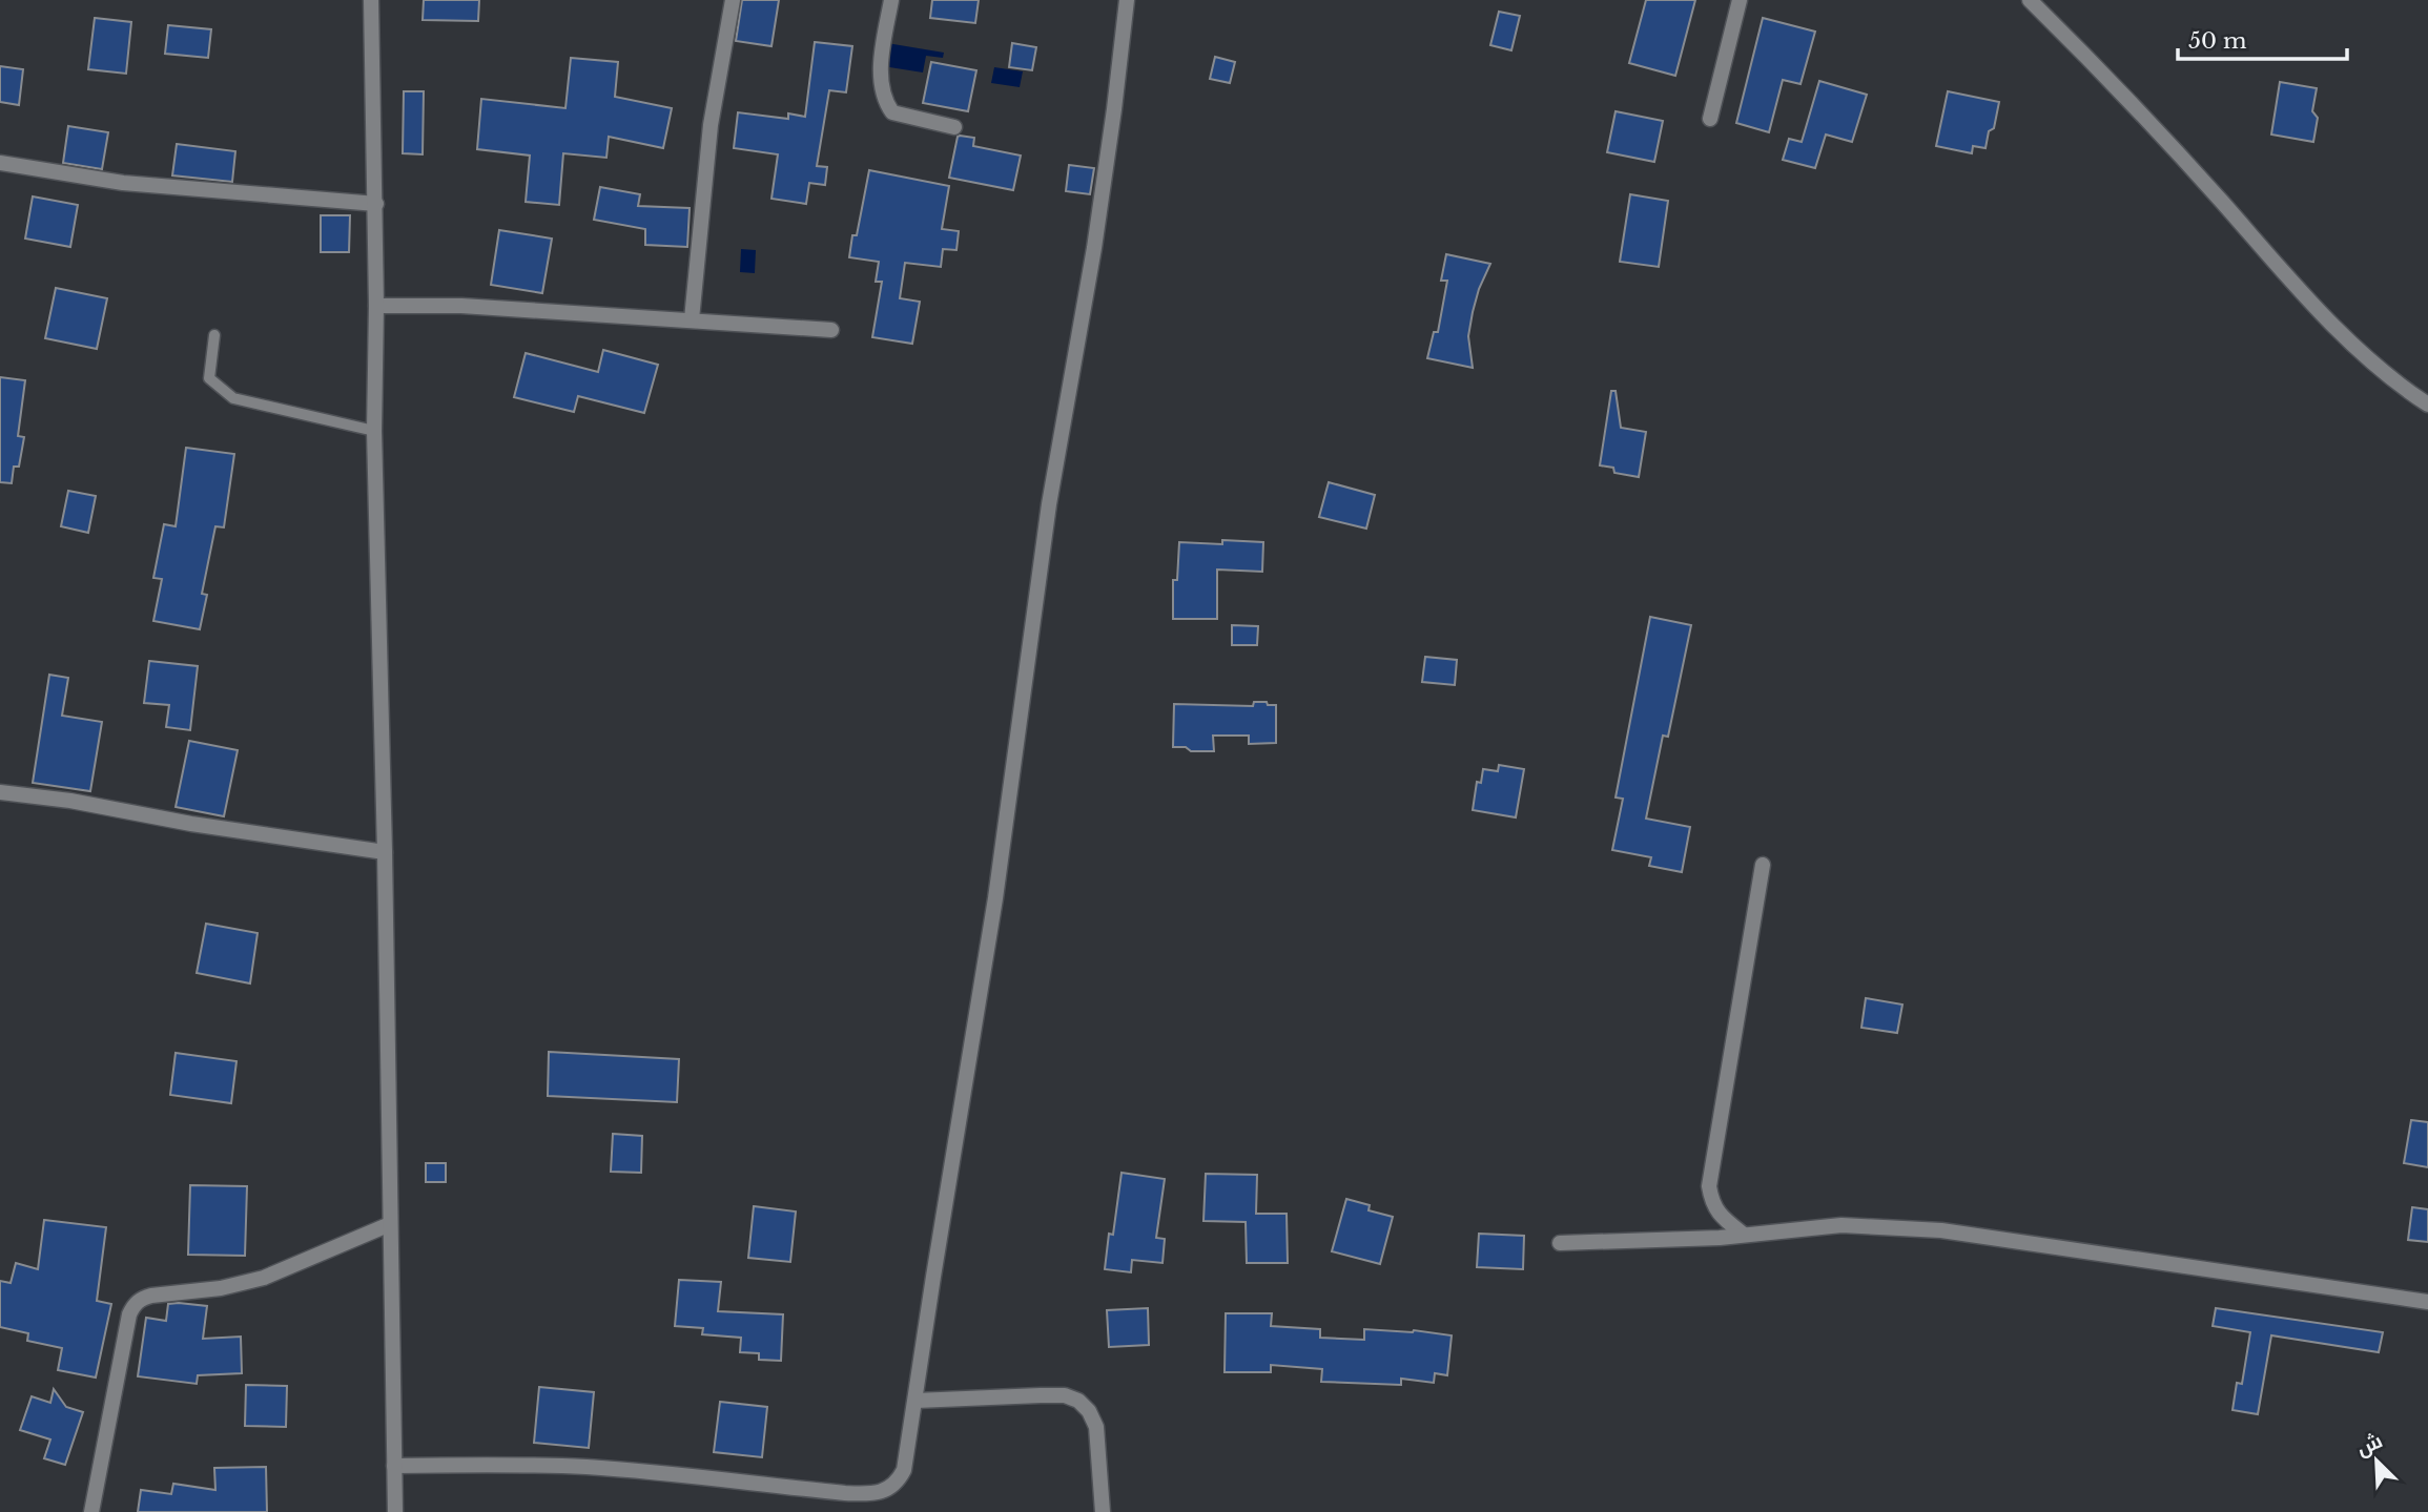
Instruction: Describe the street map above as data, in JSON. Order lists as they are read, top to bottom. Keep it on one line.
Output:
{"scale_bar":"50 m","north":"top left"}
